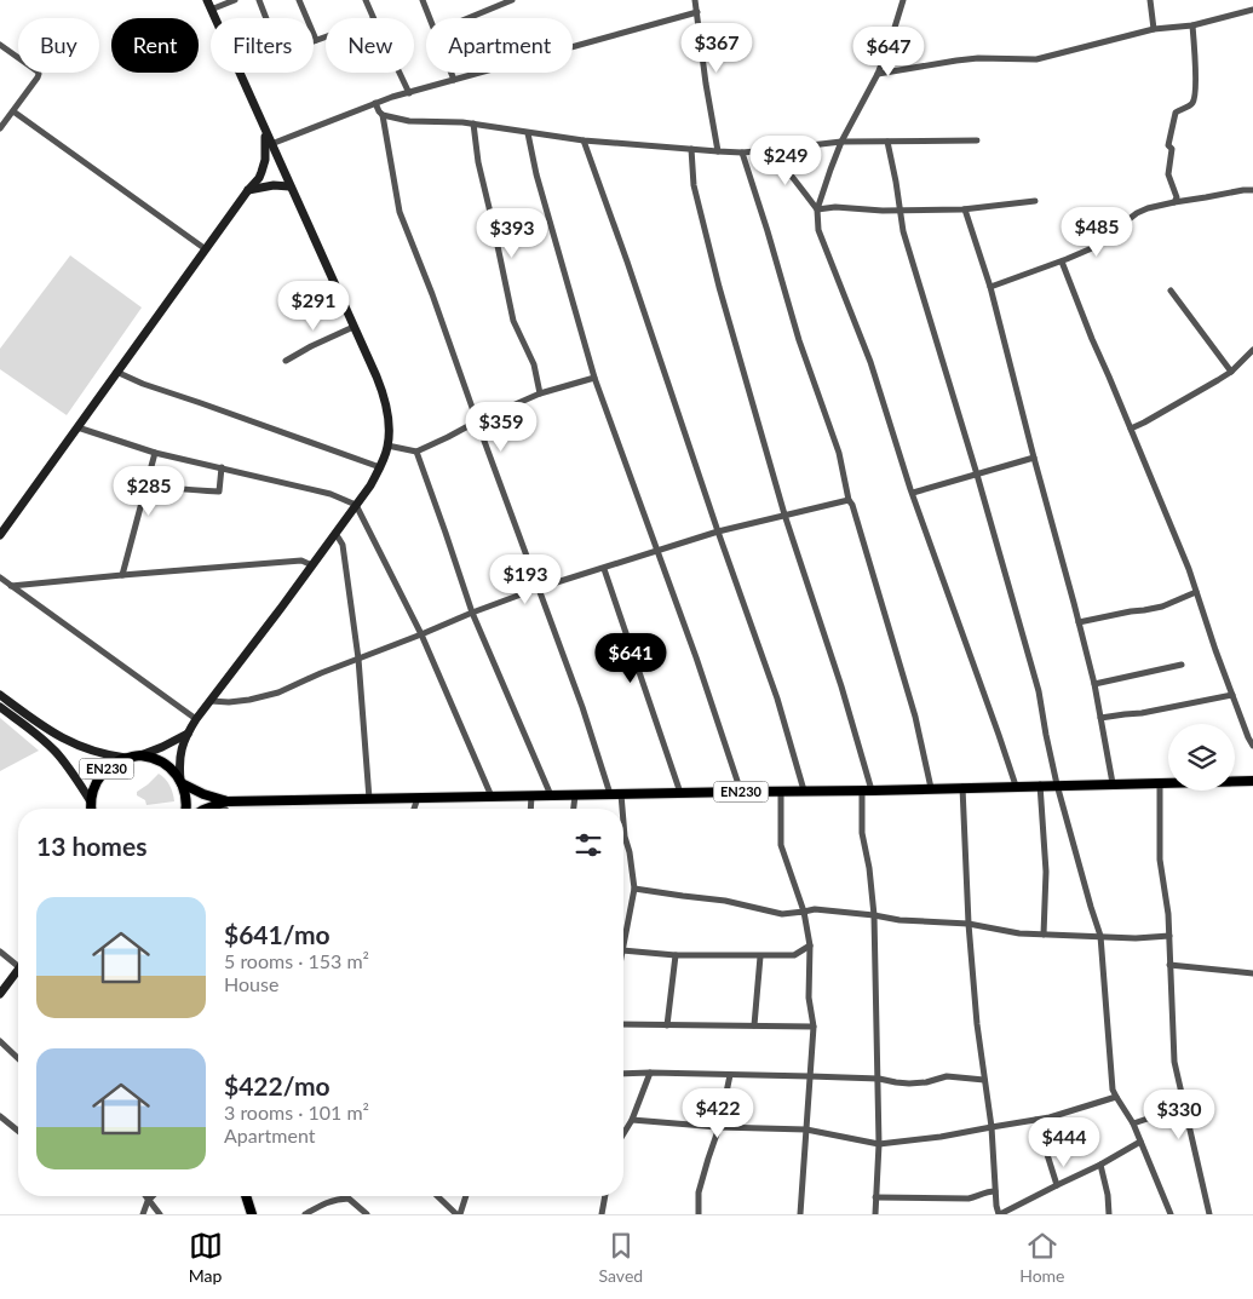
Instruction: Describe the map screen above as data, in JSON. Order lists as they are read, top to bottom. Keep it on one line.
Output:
{"streets":{"main road":["EN230"]},"page":{"chip":["Buy","Rent","Filters","New","Apartment"],"price":["$367","$647","$249","$485","$393","$291","$359","$285","$193","$641","$422","$330","$444"],"heading":"13 homes","list":[{"name":"$641/mo","note":"5 rooms · 153 m² · House"},{"name":"$422/mo","note":"3 rooms · 101 m² · Apartment"}],"tabs":["Map","Saved","Home"]}}
